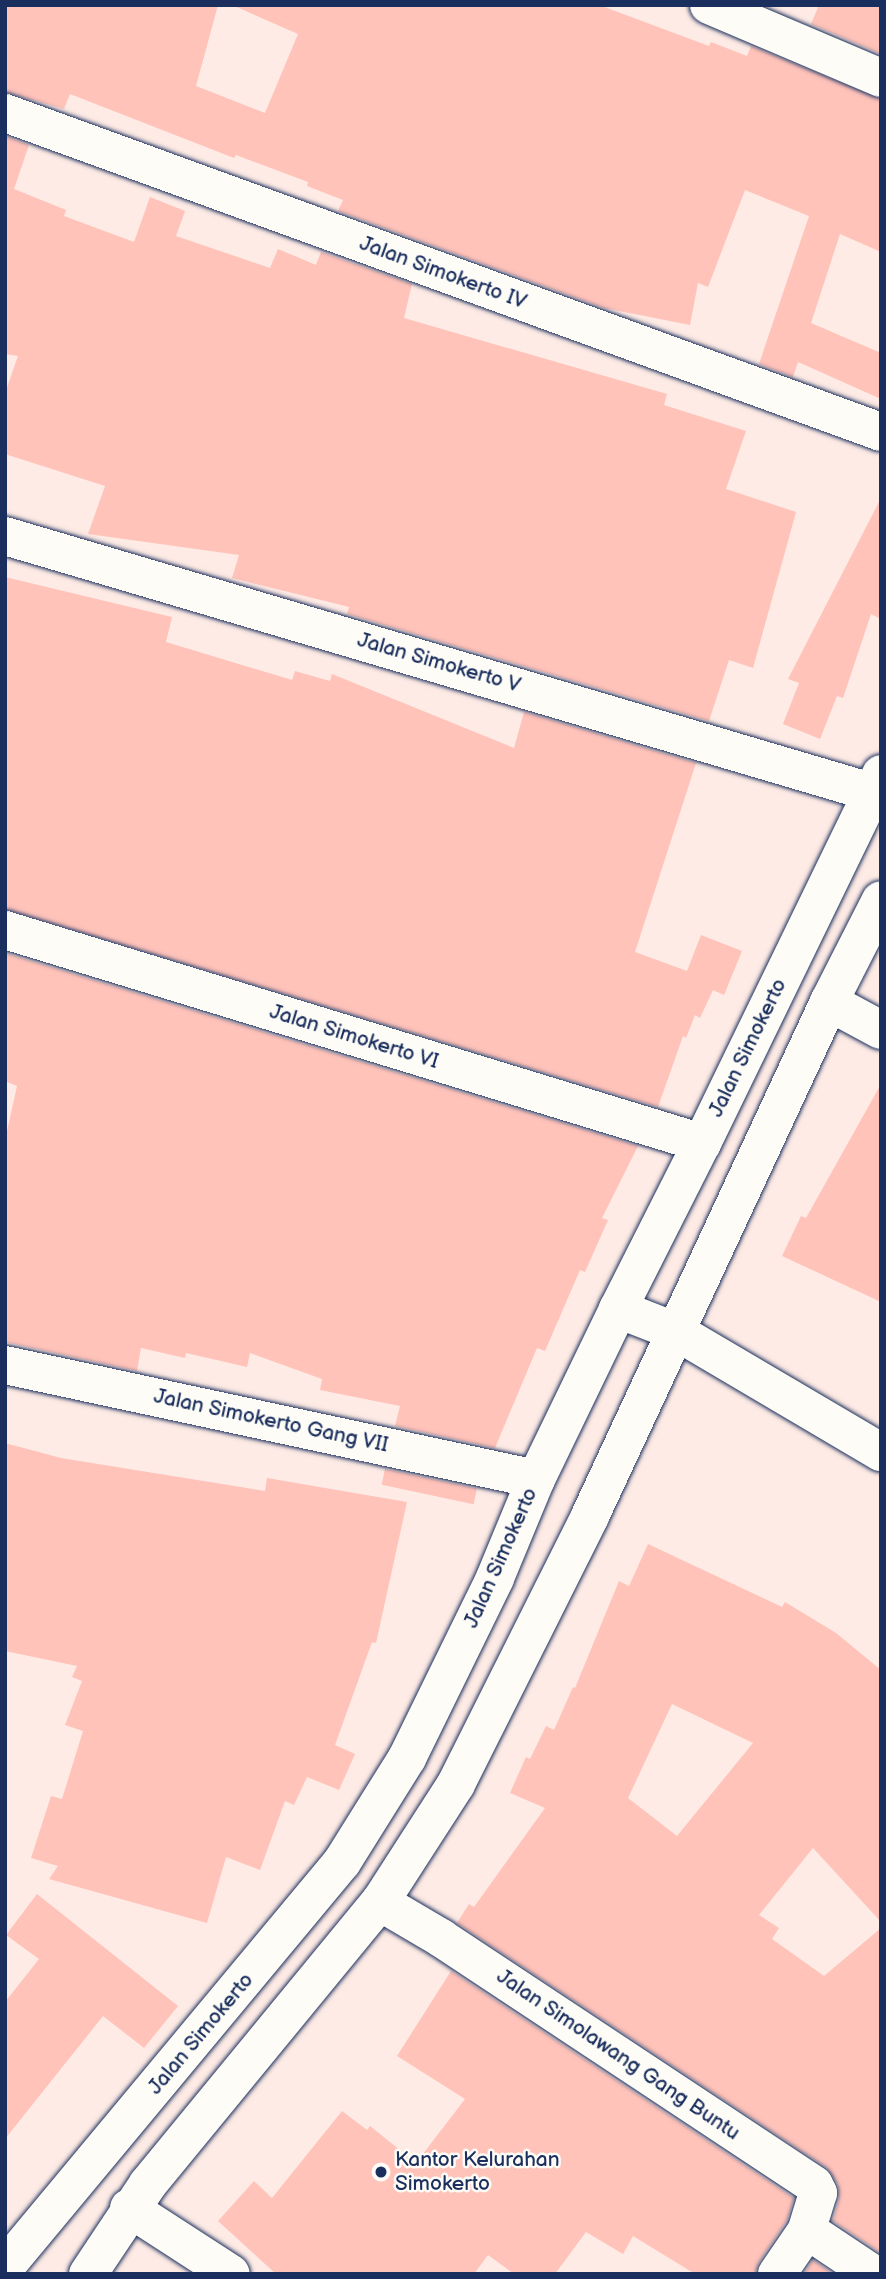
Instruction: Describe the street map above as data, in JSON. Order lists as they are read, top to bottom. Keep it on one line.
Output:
{"streets":{"main road":["Jalan Simokerto IV","Jalan Simokerto V","Jalan Simokerto VI","Jalan Simokerto","Jalan Simokerto Gang VII","Jalan Simolawang Gang Buntu"]},"crossings":[["Jalan Simokerto V","Jalan Simokerto"],["Jalan Simokerto VI","Jalan Simokerto"],["Jalan Simokerto","Jalan Simokerto Gang VII"]],"places":["Kantor Kelurahan Simokerto"]}
